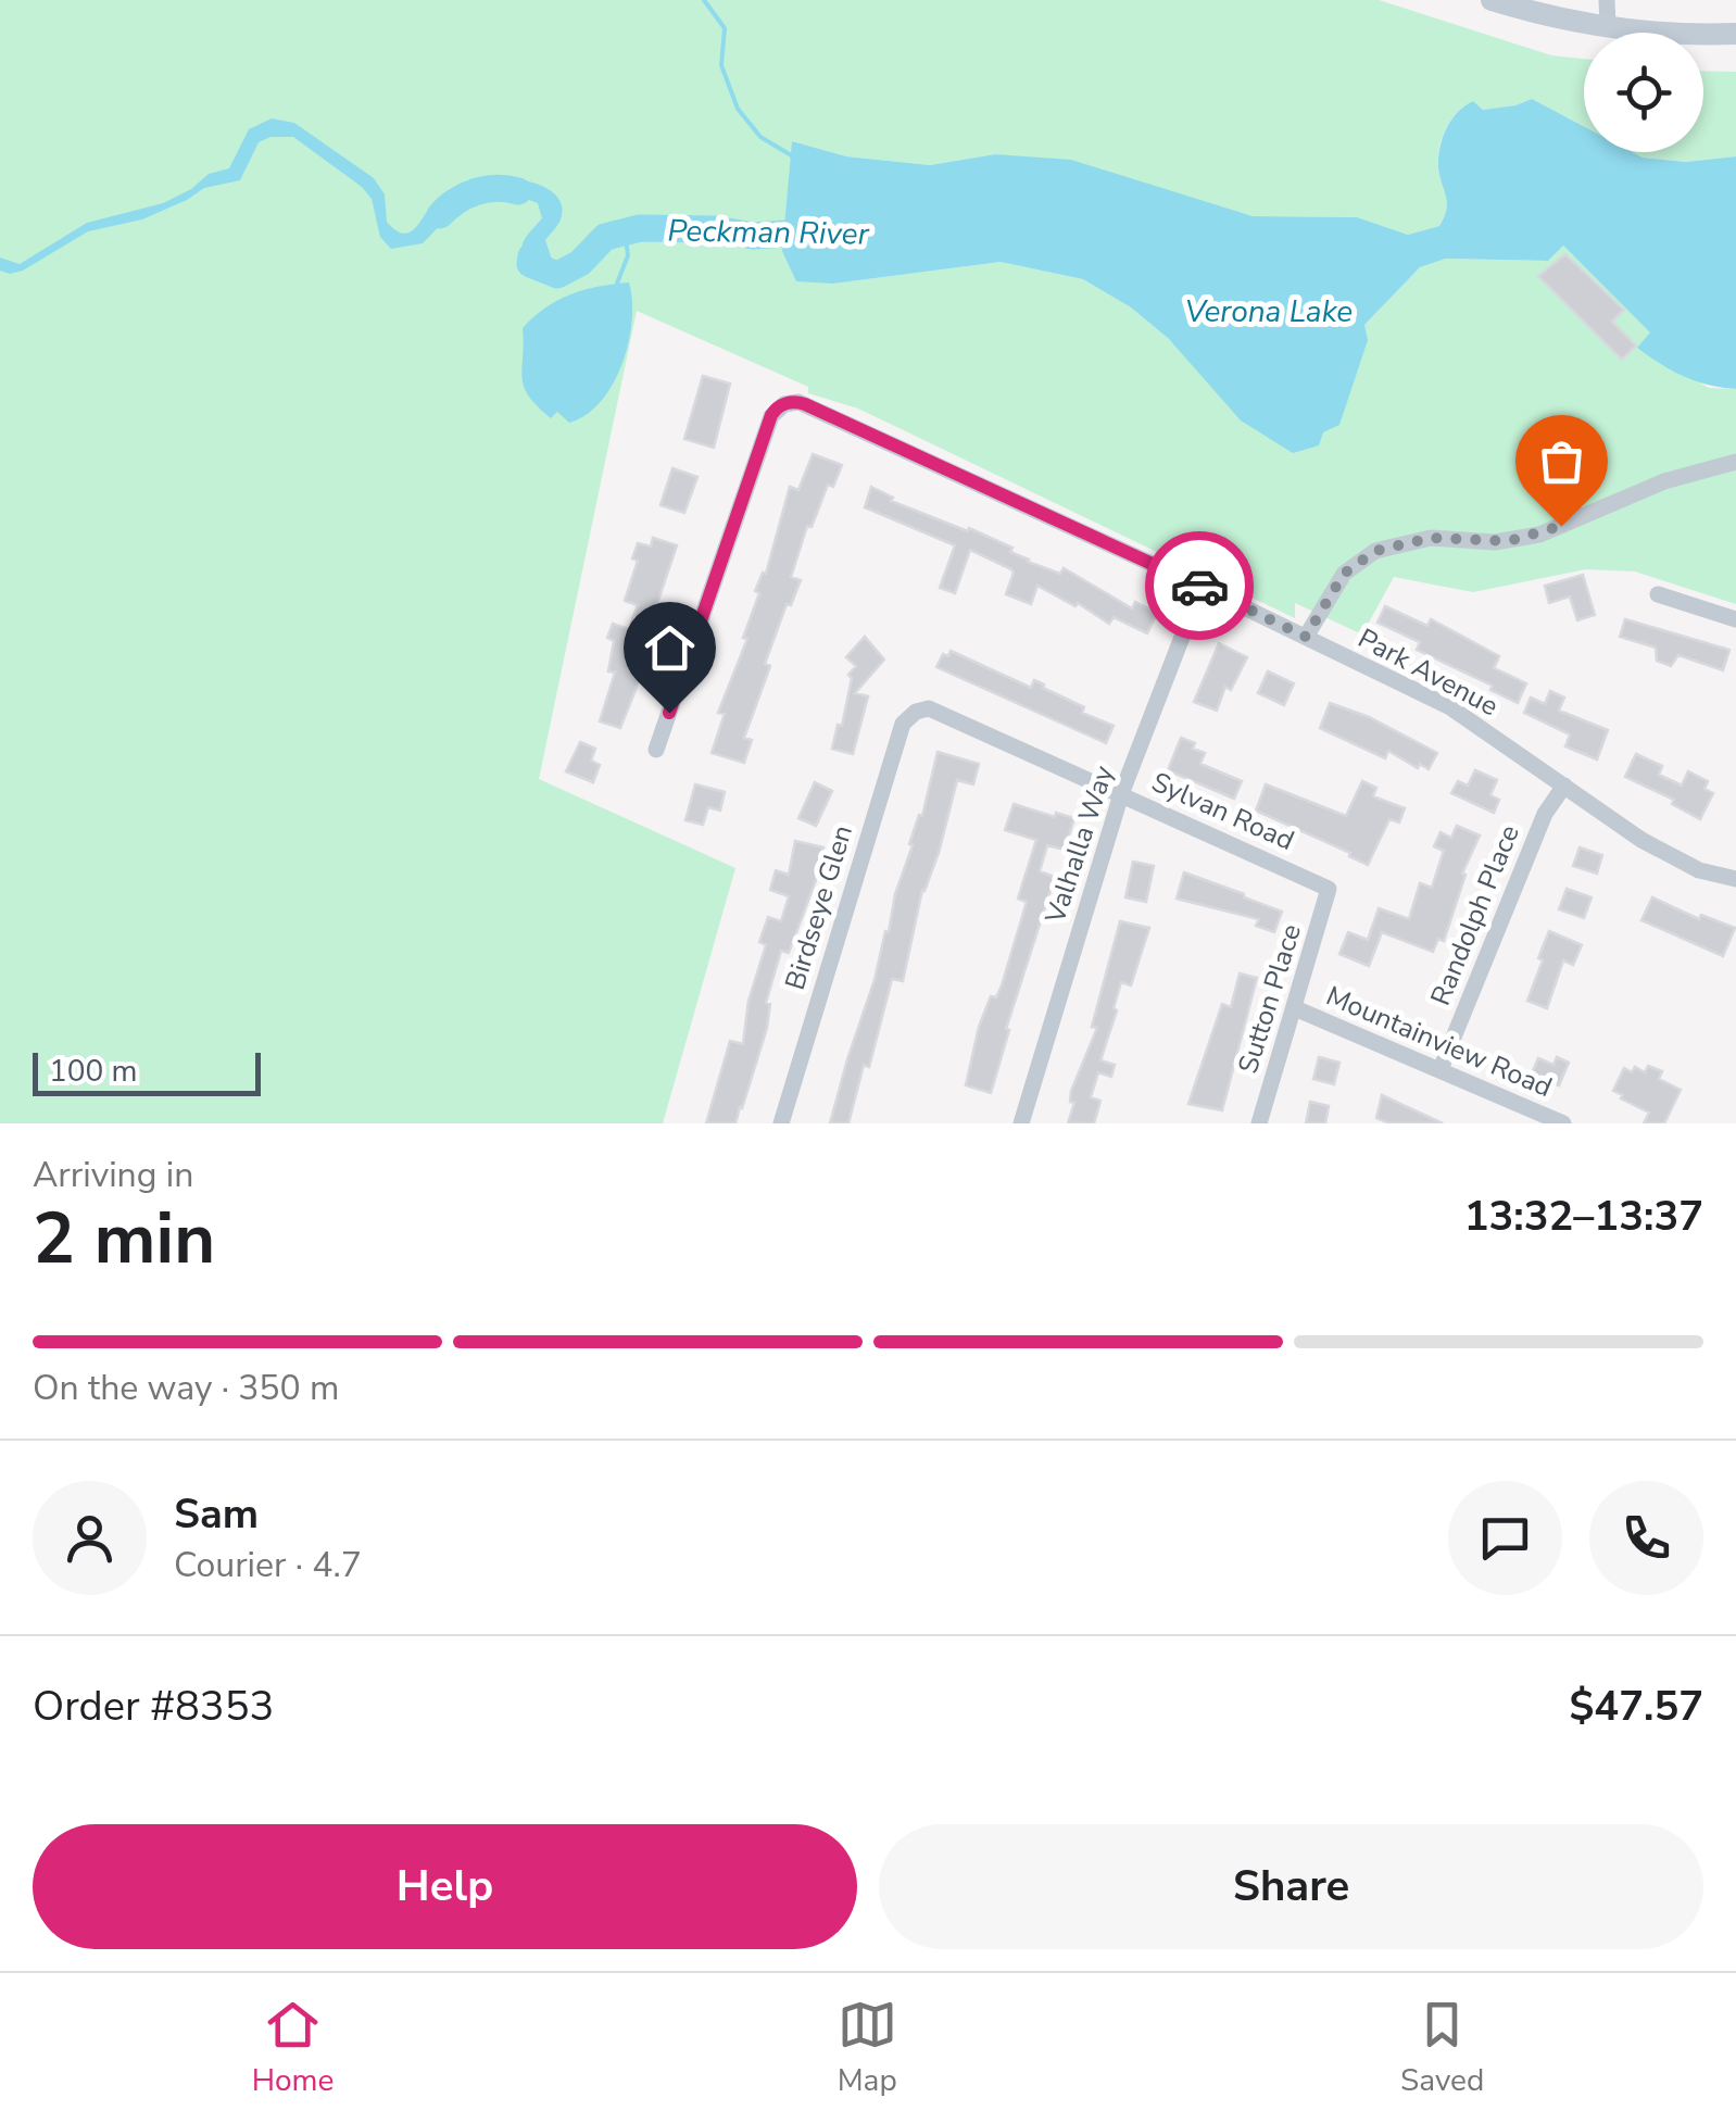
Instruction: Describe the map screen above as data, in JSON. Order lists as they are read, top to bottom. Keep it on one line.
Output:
{"streets":{"street":["Park Avenue","Sylvan Road","Valhalla Way","Birdseye Glen","Randolph Place","Sutton Place","Mountainview Road"]},"crossings":[["Park Avenue","Valhalla Way"],["Park Avenue","Randolph Place"],["Sylvan Road","Valhalla Way"],["Sylvan Road","Birdseye Glen"],["Sylvan Road","Sutton Place"],["Randolph Place","Mountainview Road"],["Sutton Place","Mountainview Road"]],"water":["Peckman River","Verona Lake"],"scale_bar":"100 m","page":{"scale":"100 m","heading":["2 min","Arriving in","13:32–13:37"],"panel":["Sam","Courier · 4.7","Order #8353","$47.57"],"bar":"On the way · 350 m","buttons":["Help","Share"],"tabs":["Home","Map","Saved"]}}
